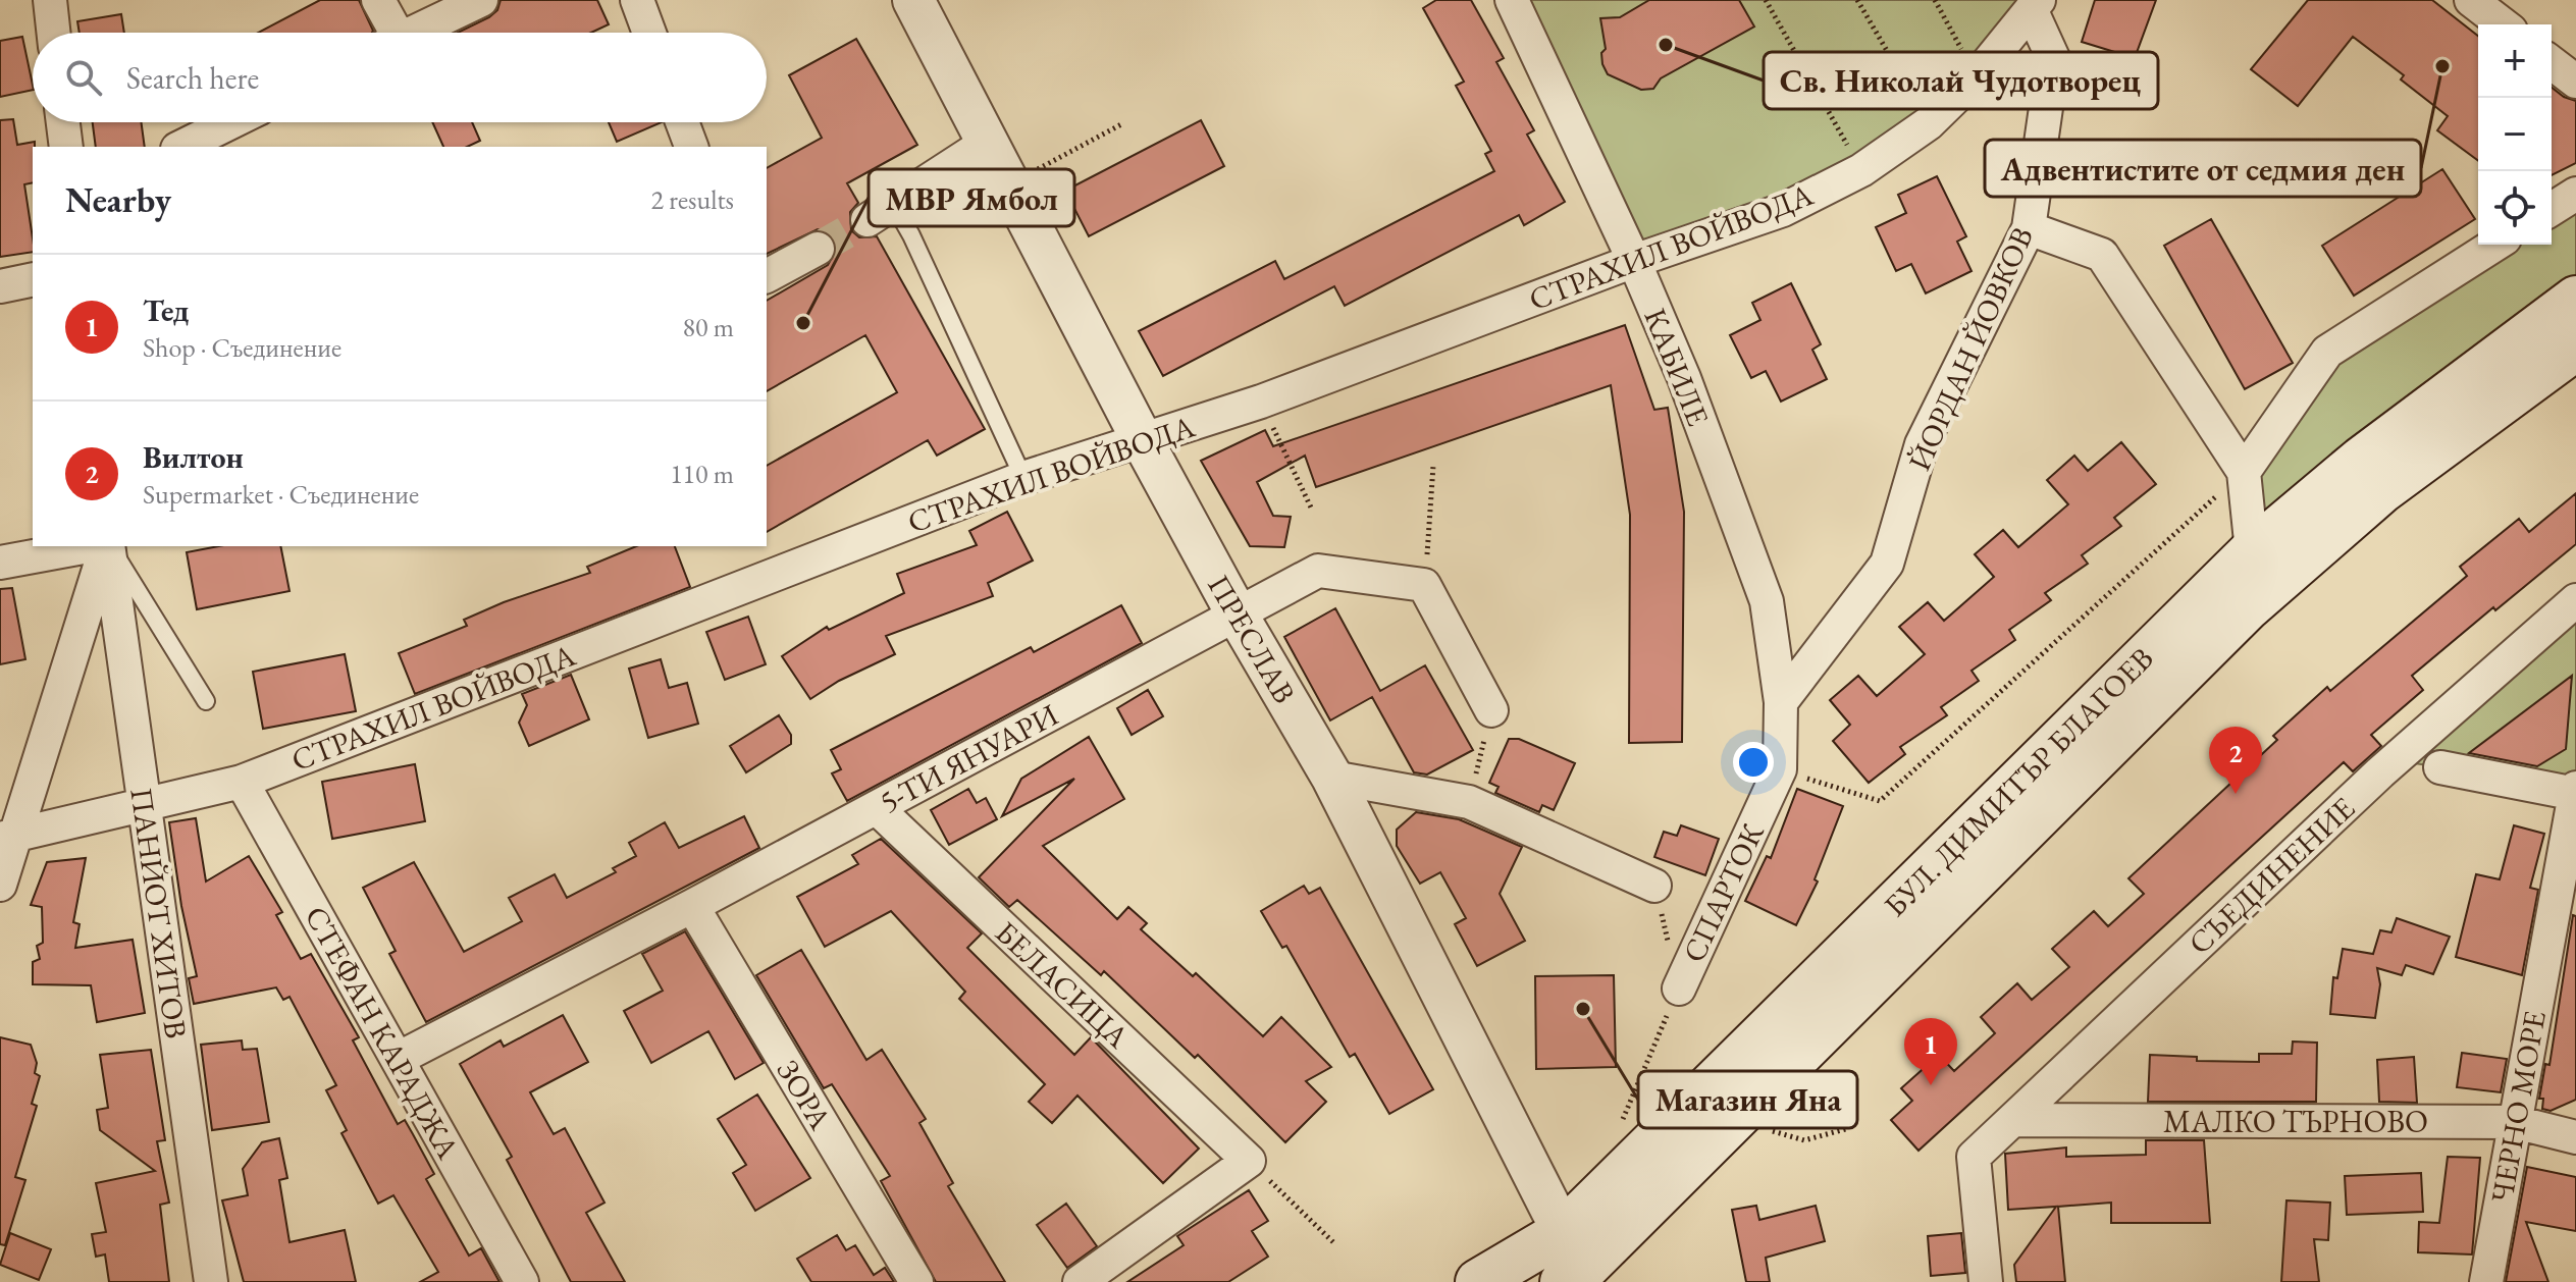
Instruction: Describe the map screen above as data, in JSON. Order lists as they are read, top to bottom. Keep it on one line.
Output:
{"streets":{"main road":["ПРЕСЛАВ","БУЛ. ДИМИТЪР БЛАГОЕВ"],"street":["СТРАХИЛ ВОЙВОДА","ЙОРДАН ЙОВКОВ","КАБИЛЕ","5-ТИ ЯНУАРИ","СЪЕДИНЕНИЕ","СПАРТОК","ПАНЙОТ ХИТОВ","БЕЛАСИЦА","СТЕФАН КАРАДЖА","ЗОРА","ЧЕРНО МОРЕ","МАЛКО ТЪРНОВО"]},"crossings":[["СТРАХИЛ ВОЙВОДА","ЙОРДАН ЙОВКОВ"],["СТРАХИЛ ВОЙВОДА","КАБИЛЕ"],["СТРАХИЛ ВОЙВОДА","ПРЕСЛАВ"],["СТРАХИЛ ВОЙВОДА","ПАНЙОТ ХИТОВ"],["СТРАХИЛ ВОЙВОДА","СТЕФАН КАРАДЖА"],["ЙОРДАН ЙОВКОВ","КАБИЛЕ"],["ЙОРДАН ЙОВКОВ","СПАРТОК"],["КАБИЛЕ","СПАРТОК"],["ПРЕСЛАВ","5-ТИ ЯНУАРИ"],["ПРЕСЛАВ","БУЛ. ДИМИТЪР БЛАГОЕВ"],["5-ТИ ЯНУАРИ","БЕЛАСИЦА"],["5-ТИ ЯНУАРИ","СТЕФАН КАРАДЖА"],["5-ТИ ЯНУАРИ","ЗОРА"],["СЪЕДИНЕНИЕ","МАЛКО ТЪРНОВО"],["ЧЕРНО МОРЕ","МАЛКО ТЪРНОВО"]],"places":["Св. Николай Чудотворец","Адвентистите от седмия ден","МВР Ямбол","Магазин Яна"],"page":{"map_buttons":["+","−"],"search":"Search here","heading":["Nearby","2 results"],"list":[{"mark":"1","name":"Тед","note":"Shop · Съединение","value":"80 m"},{"mark":"2","name":"Вилтон","note":"Supermarket · Съединение","value":"110 m"}],"pins":["2","1"]}}
